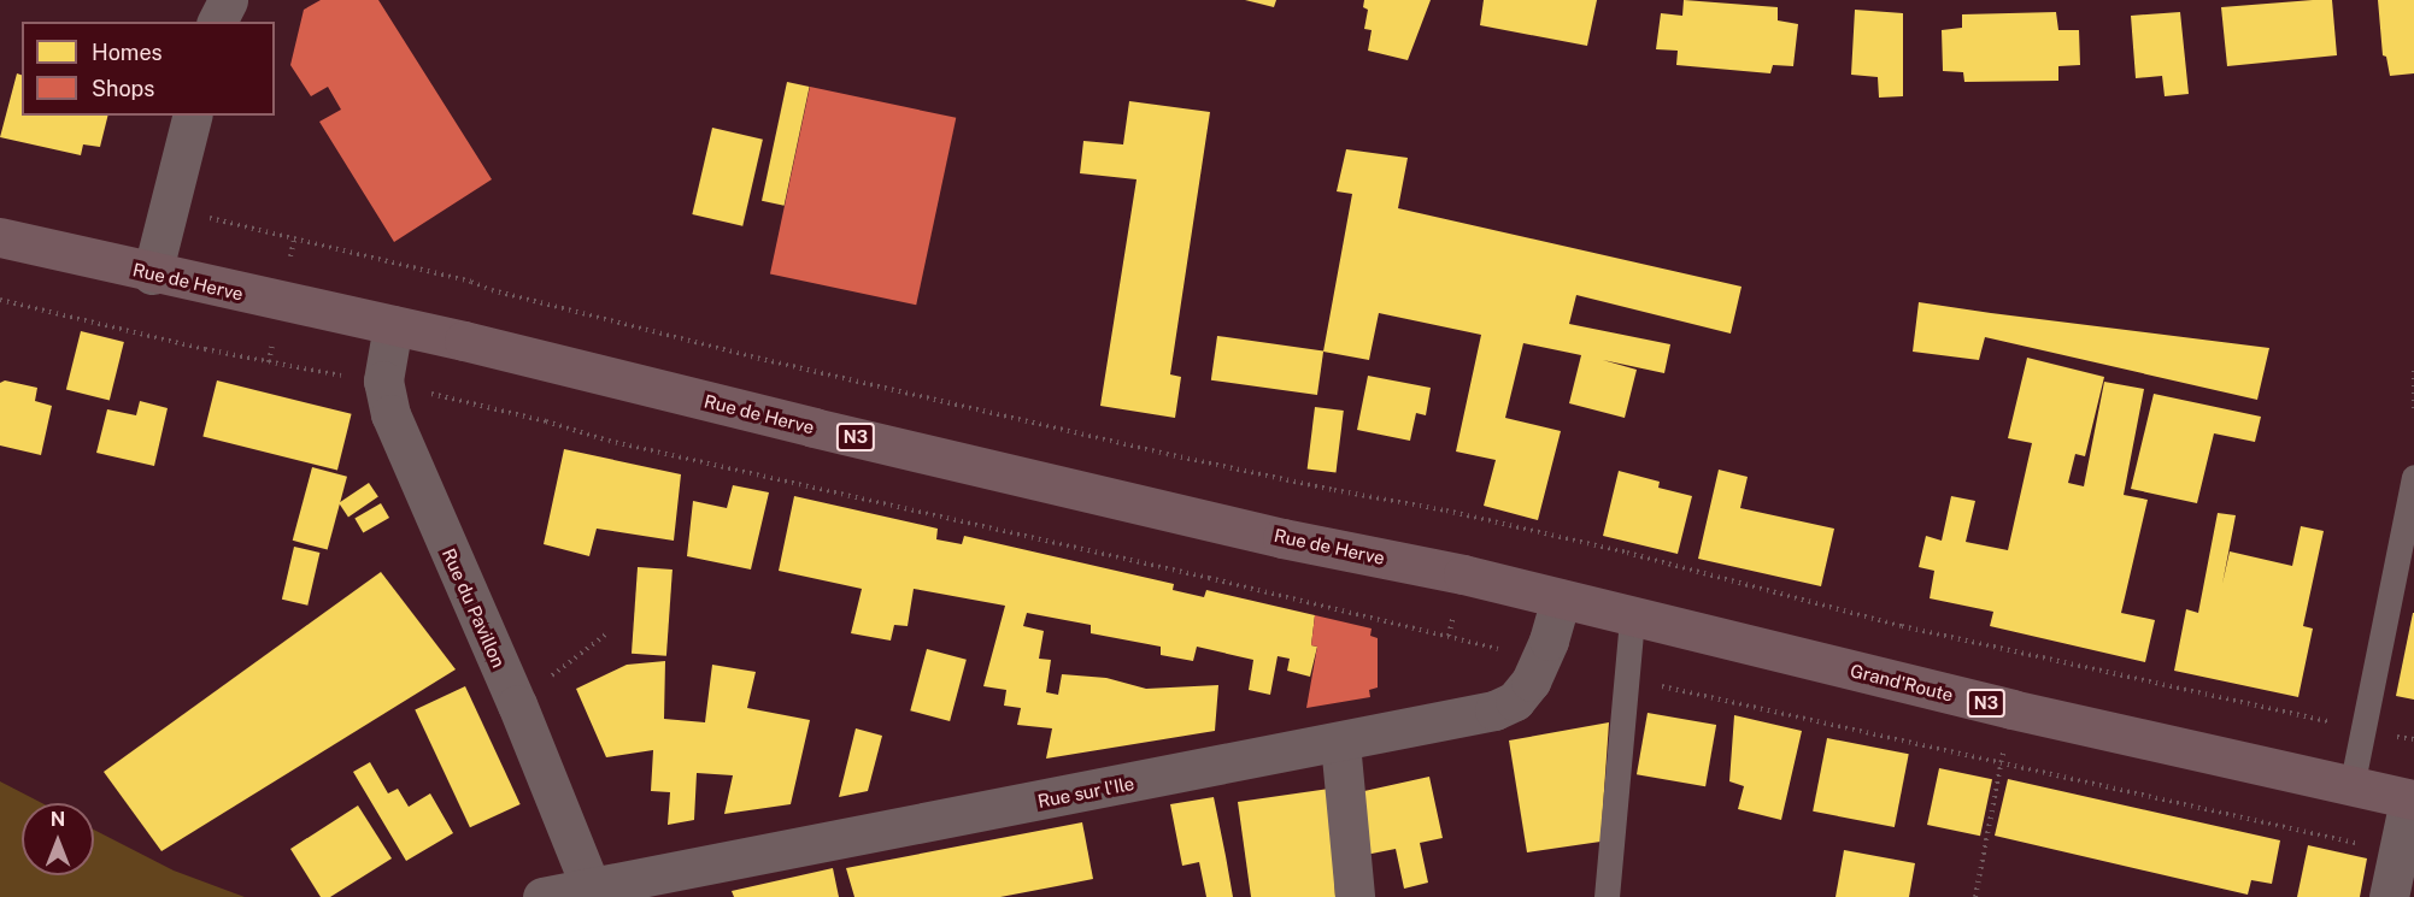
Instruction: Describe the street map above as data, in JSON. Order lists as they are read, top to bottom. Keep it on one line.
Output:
{"streets":{"main road":["Rue de Herve","N3","Grand'Route"],"street":["Rue du Pavillon","Rue sur l'Ile"]},"crossings":[["Rue de Herve","Rue du Pavillon"],["Rue de Herve","Grand'Route"],["Rue de Herve","Rue sur l'Ile"],["Rue du Pavillon","Rue sur l'Ile"],["Grand'Route","Rue sur l'Ile"]],"legend":["Homes","Shops"],"north":"top"}
